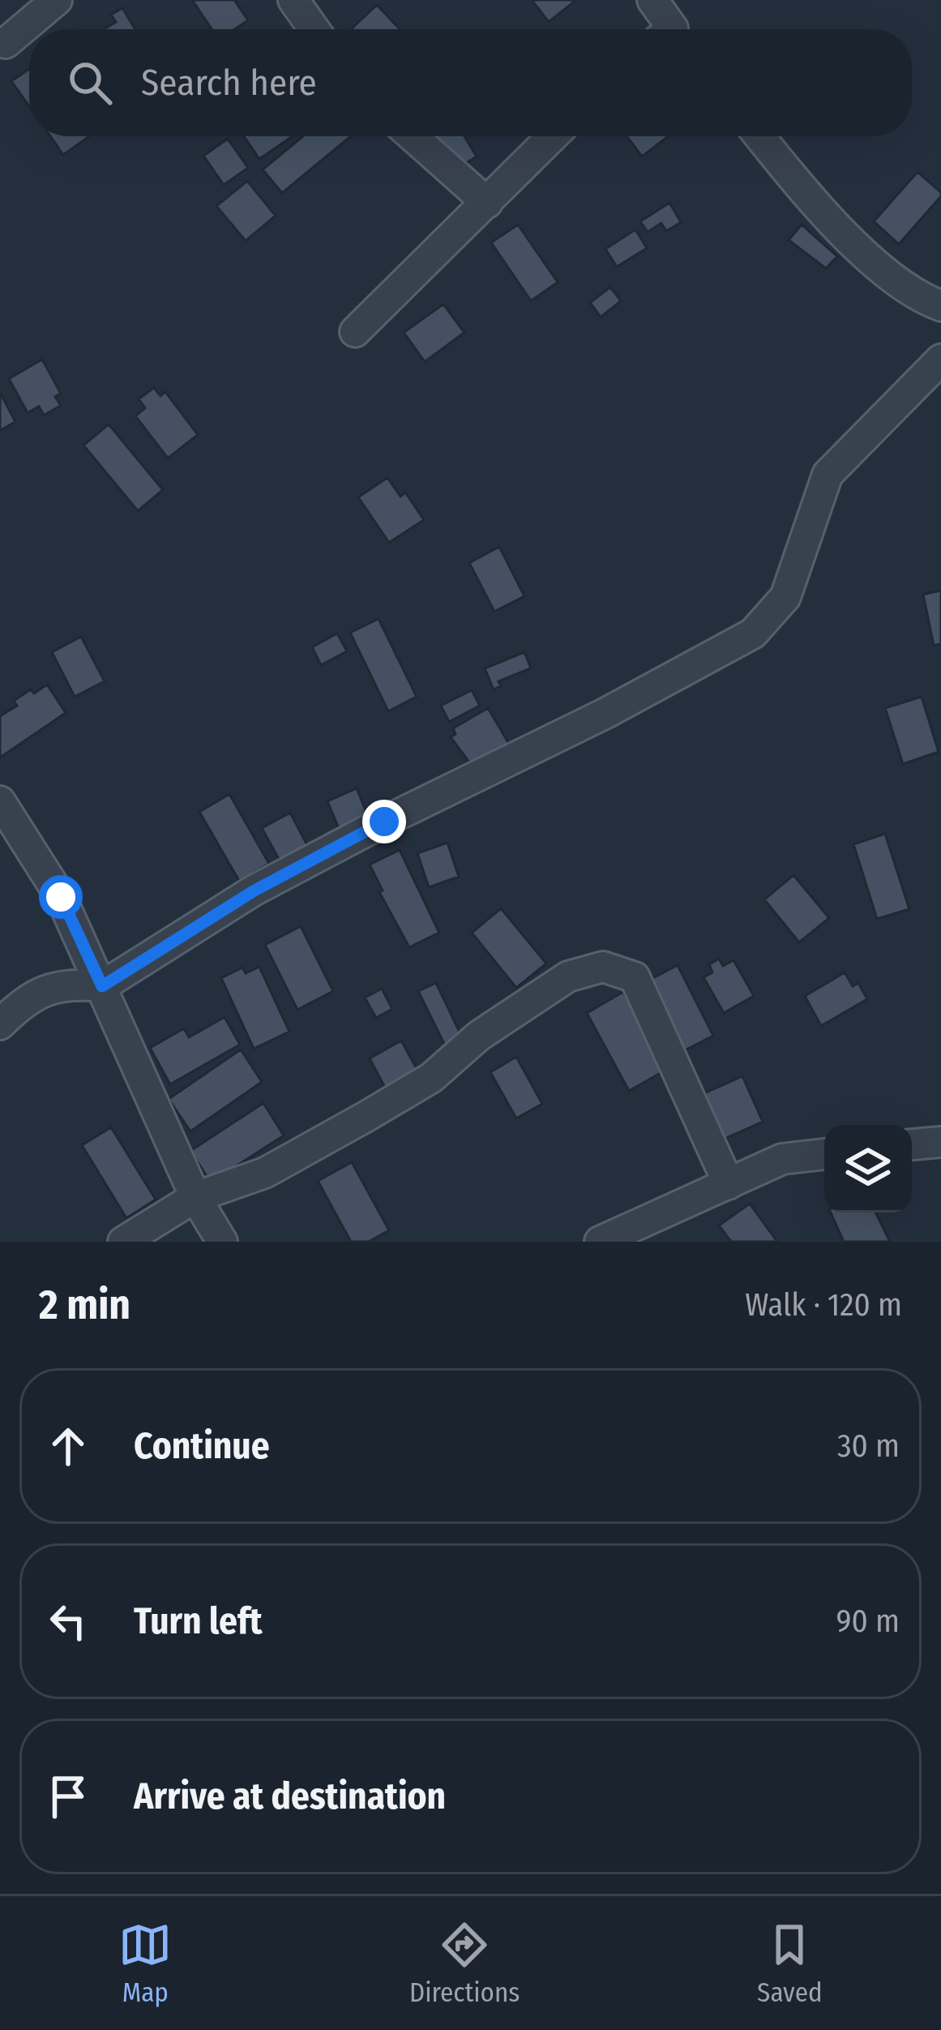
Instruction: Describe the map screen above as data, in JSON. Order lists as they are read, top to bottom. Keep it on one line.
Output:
{"page":{"search":"Search here","heading":["2 min","Walk · 120 m"],"list":[["Continue","30 m"],["Turn left","90 m"],"Arrive at destination"],"nav":["Map","Directions","Saved"]}}
